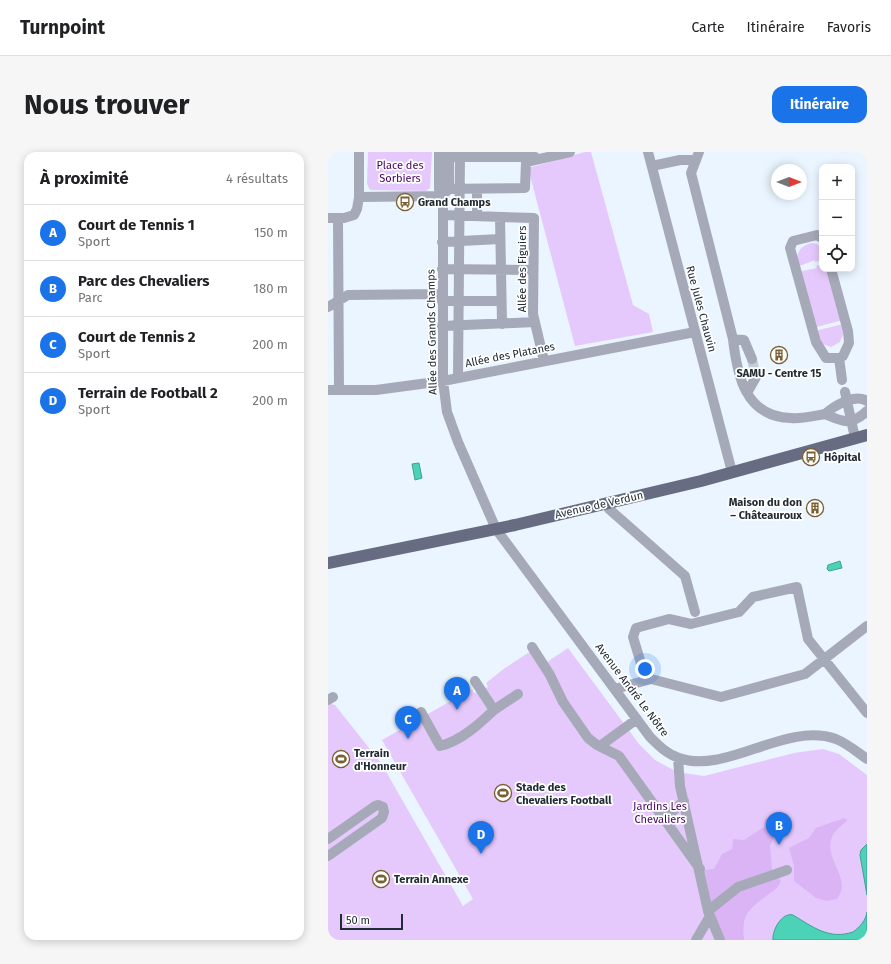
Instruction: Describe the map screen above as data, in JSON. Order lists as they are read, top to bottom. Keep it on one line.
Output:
{"streets":{"main road":["Avenue de Verdun"],"street":["Allée des Figuiers","Rue Jules Chauvin","Allée des Grands Champs","Allée des Platanes","Avenue André Le Nôtre"]},"crossings":[["Allée des Figuiers","Allée des Grands Champs"],["Allée des Figuiers","Allée des Platanes"],["Rue Jules Chauvin","Allée des Platanes"],["Rue Jules Chauvin","Avenue de Verdun"],["Allée des Grands Champs","Allée des Platanes"],["Allée des Grands Champs","Avenue de Verdun"],["Allée des Grands Champs","Avenue André Le Nôtre"],["Avenue de Verdun","Avenue André Le Nôtre"]],"parks":["Place des Sorbiers","Jardins Les Chevaliers"],"places":{"bus stop":["Grand Champs","Hôpital"],"building":["SAMU - Centre 15","Maison du don – Châteauroux"],"sports":["Terrain d'Honneur","Stade des Chevaliers Football","Terrain Annexe"]},"scale_bar":"50 m","north":"right","page":{"header":"Turnpoint","nav":["Carte","Itinéraire","Favoris"],"buttons":"Itinéraire","title":"Nous trouver","heading":["À proximité","4 résultats"],"map_buttons":["+","−"],"list":[{"mark":"A","name":"Court de Tennis 1","note":"Sport","value":"150 m"},{"mark":"B","name":"Parc des Chevaliers","note":"Parc","value":"180 m"},{"mark":"C","name":"Court de Tennis 2","note":"Sport","value":"200 m"},{"mark":"D","name":"Terrain de Football 2","note":"Sport","value":"200 m"}],"pins":["A","C","B","D"],"scale":"50 m"}}
